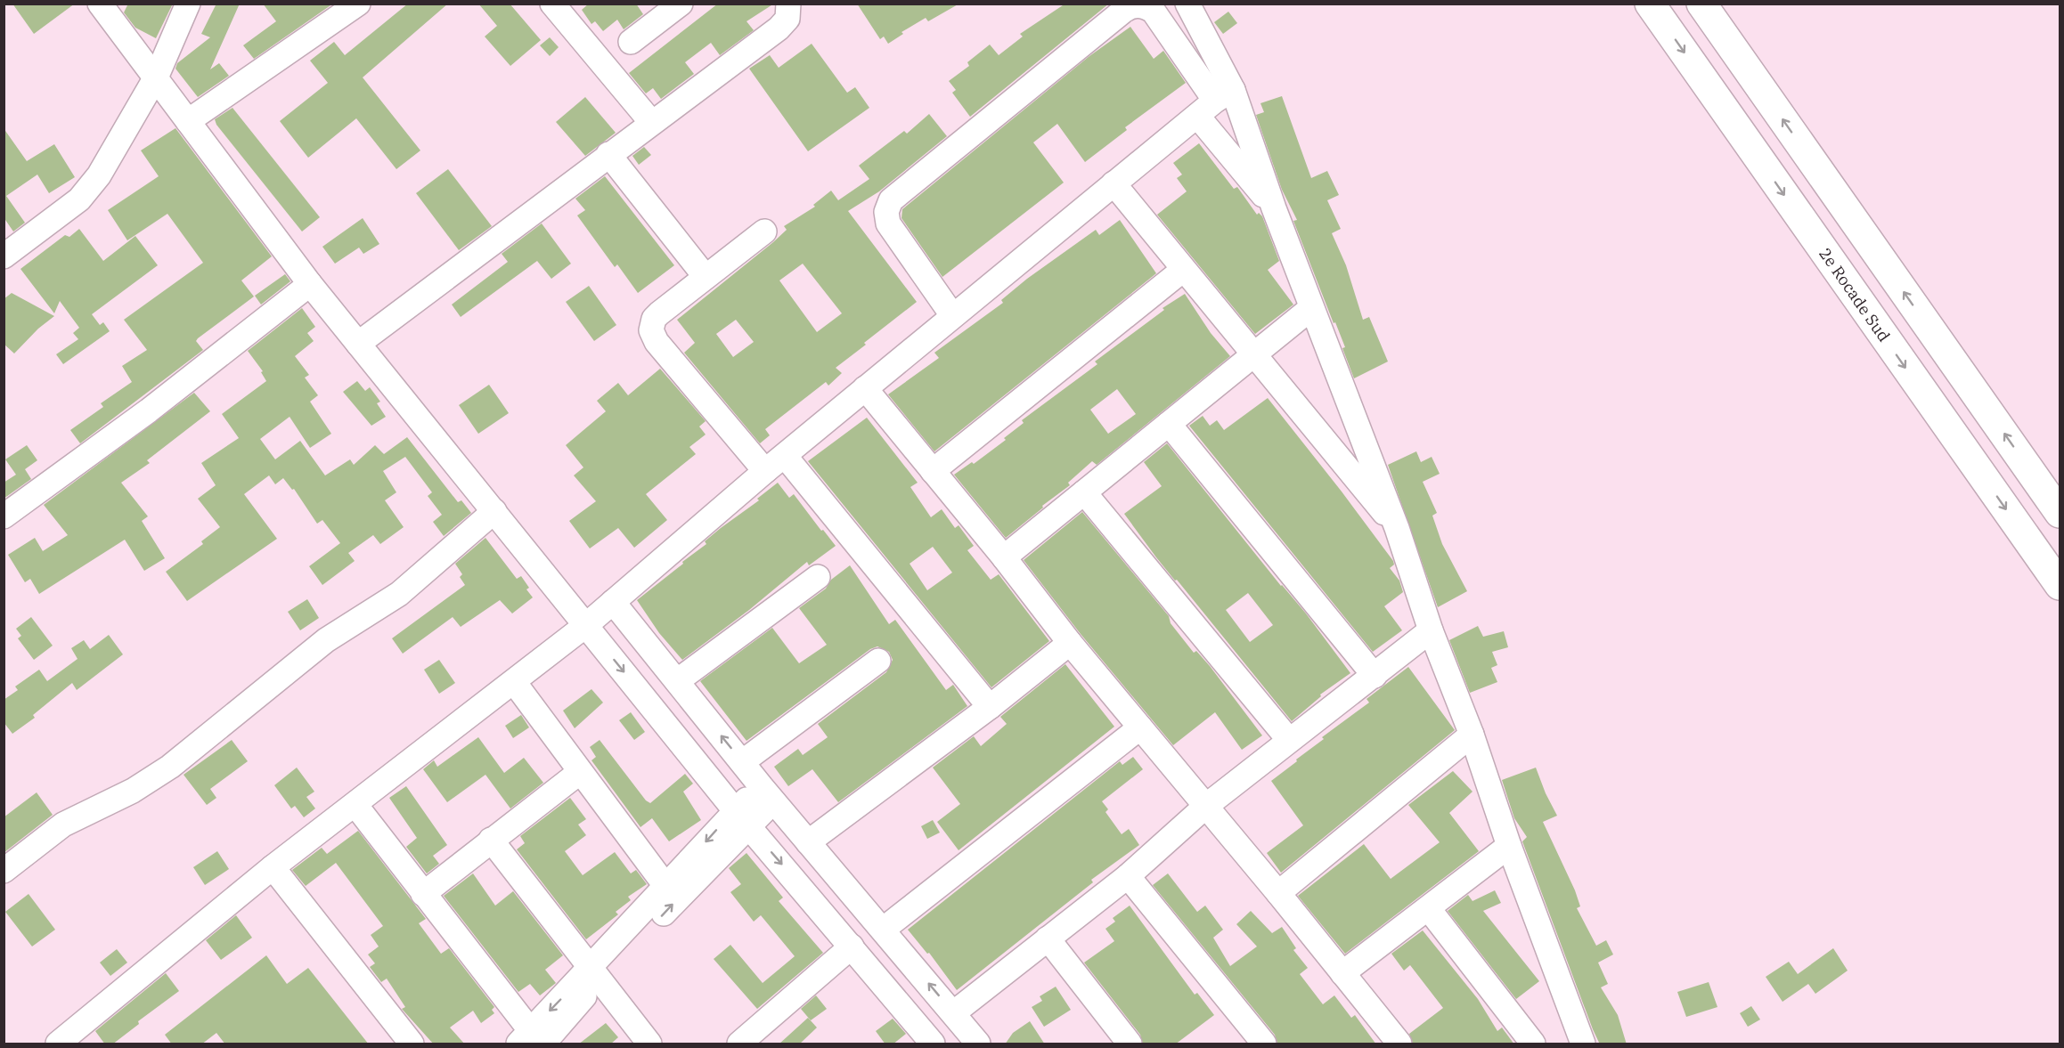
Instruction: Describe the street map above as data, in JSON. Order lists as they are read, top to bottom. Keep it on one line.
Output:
{"streets":{"highway":["2e Rocade Sud"]}}
